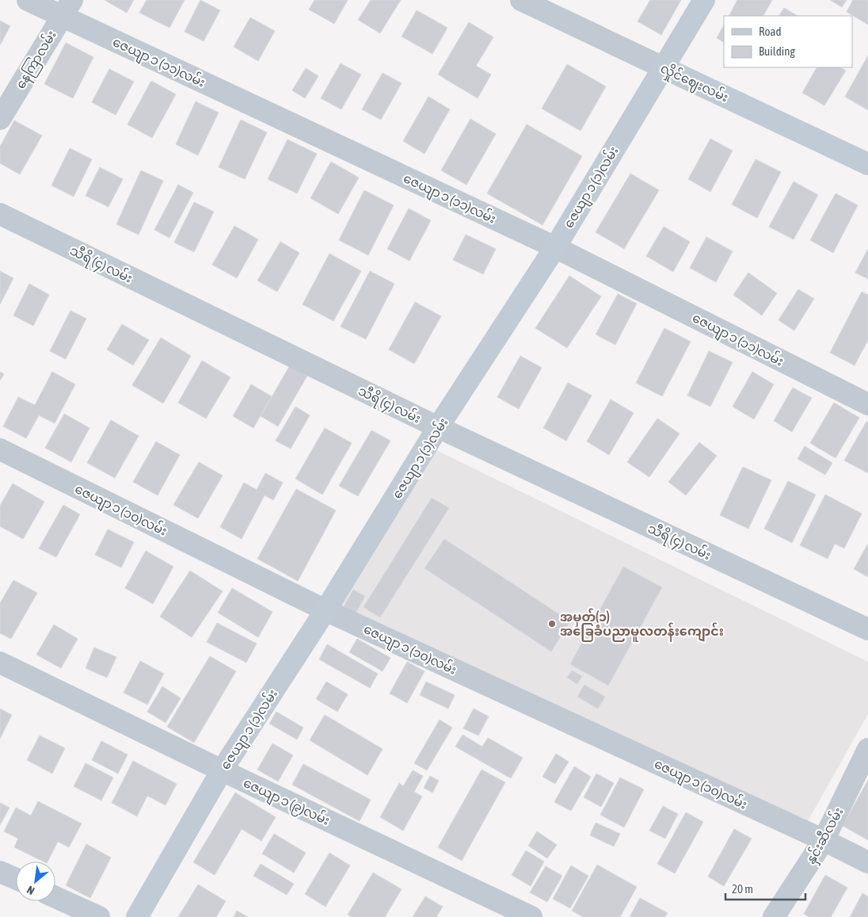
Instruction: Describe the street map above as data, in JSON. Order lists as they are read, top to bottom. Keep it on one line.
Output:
{"streets":{"street":["နေကြာလမ်း","ဇေယျာ ၁ (၁၁)လမ်း","လှိုင်ဈေးလမ်း","ဇေယျာ ၁ (၁)လမ်း","သီရိ (၄) လမ်း","ဇေယျာ ၁ (၁၀)လမ်း","ဇေယျာ ၁ (၉)လမ်း","နှင်းဆီလမ်း"]},"crossings":[["နေကြာလမ်း","ဇေယျာ ၁ (၁၁)လမ်း"],["ဇေယျာ ၁ (၁၁)လမ်း","ဇေယျာ ၁ (၁)လမ်း"],["လှိုင်ဈေးလမ်း","ဇေယျာ ၁ (၁)လမ်း"],["ဇေယျာ ၁ (၁)လမ်း","သီရိ (၄) လမ်း"],["ဇေယျာ ၁ (၁)လမ်း","ဇေယျာ ၁ (၁၀)လမ်း"],["ဇေယျာ ၁ (၁)လမ်း","ဇေယျာ ၁ (၉)လမ်း"],["ဇေယျာ ၁ (၁၀)လမ်း","နှင်းဆီလမ်း"]],"places":["အမှတ်(၁) အခြေခံပညာမူလတန်းကျောင်း"],"legend":["Road","Building"],"scale_bar":"20 m","north":"bottom left"}
